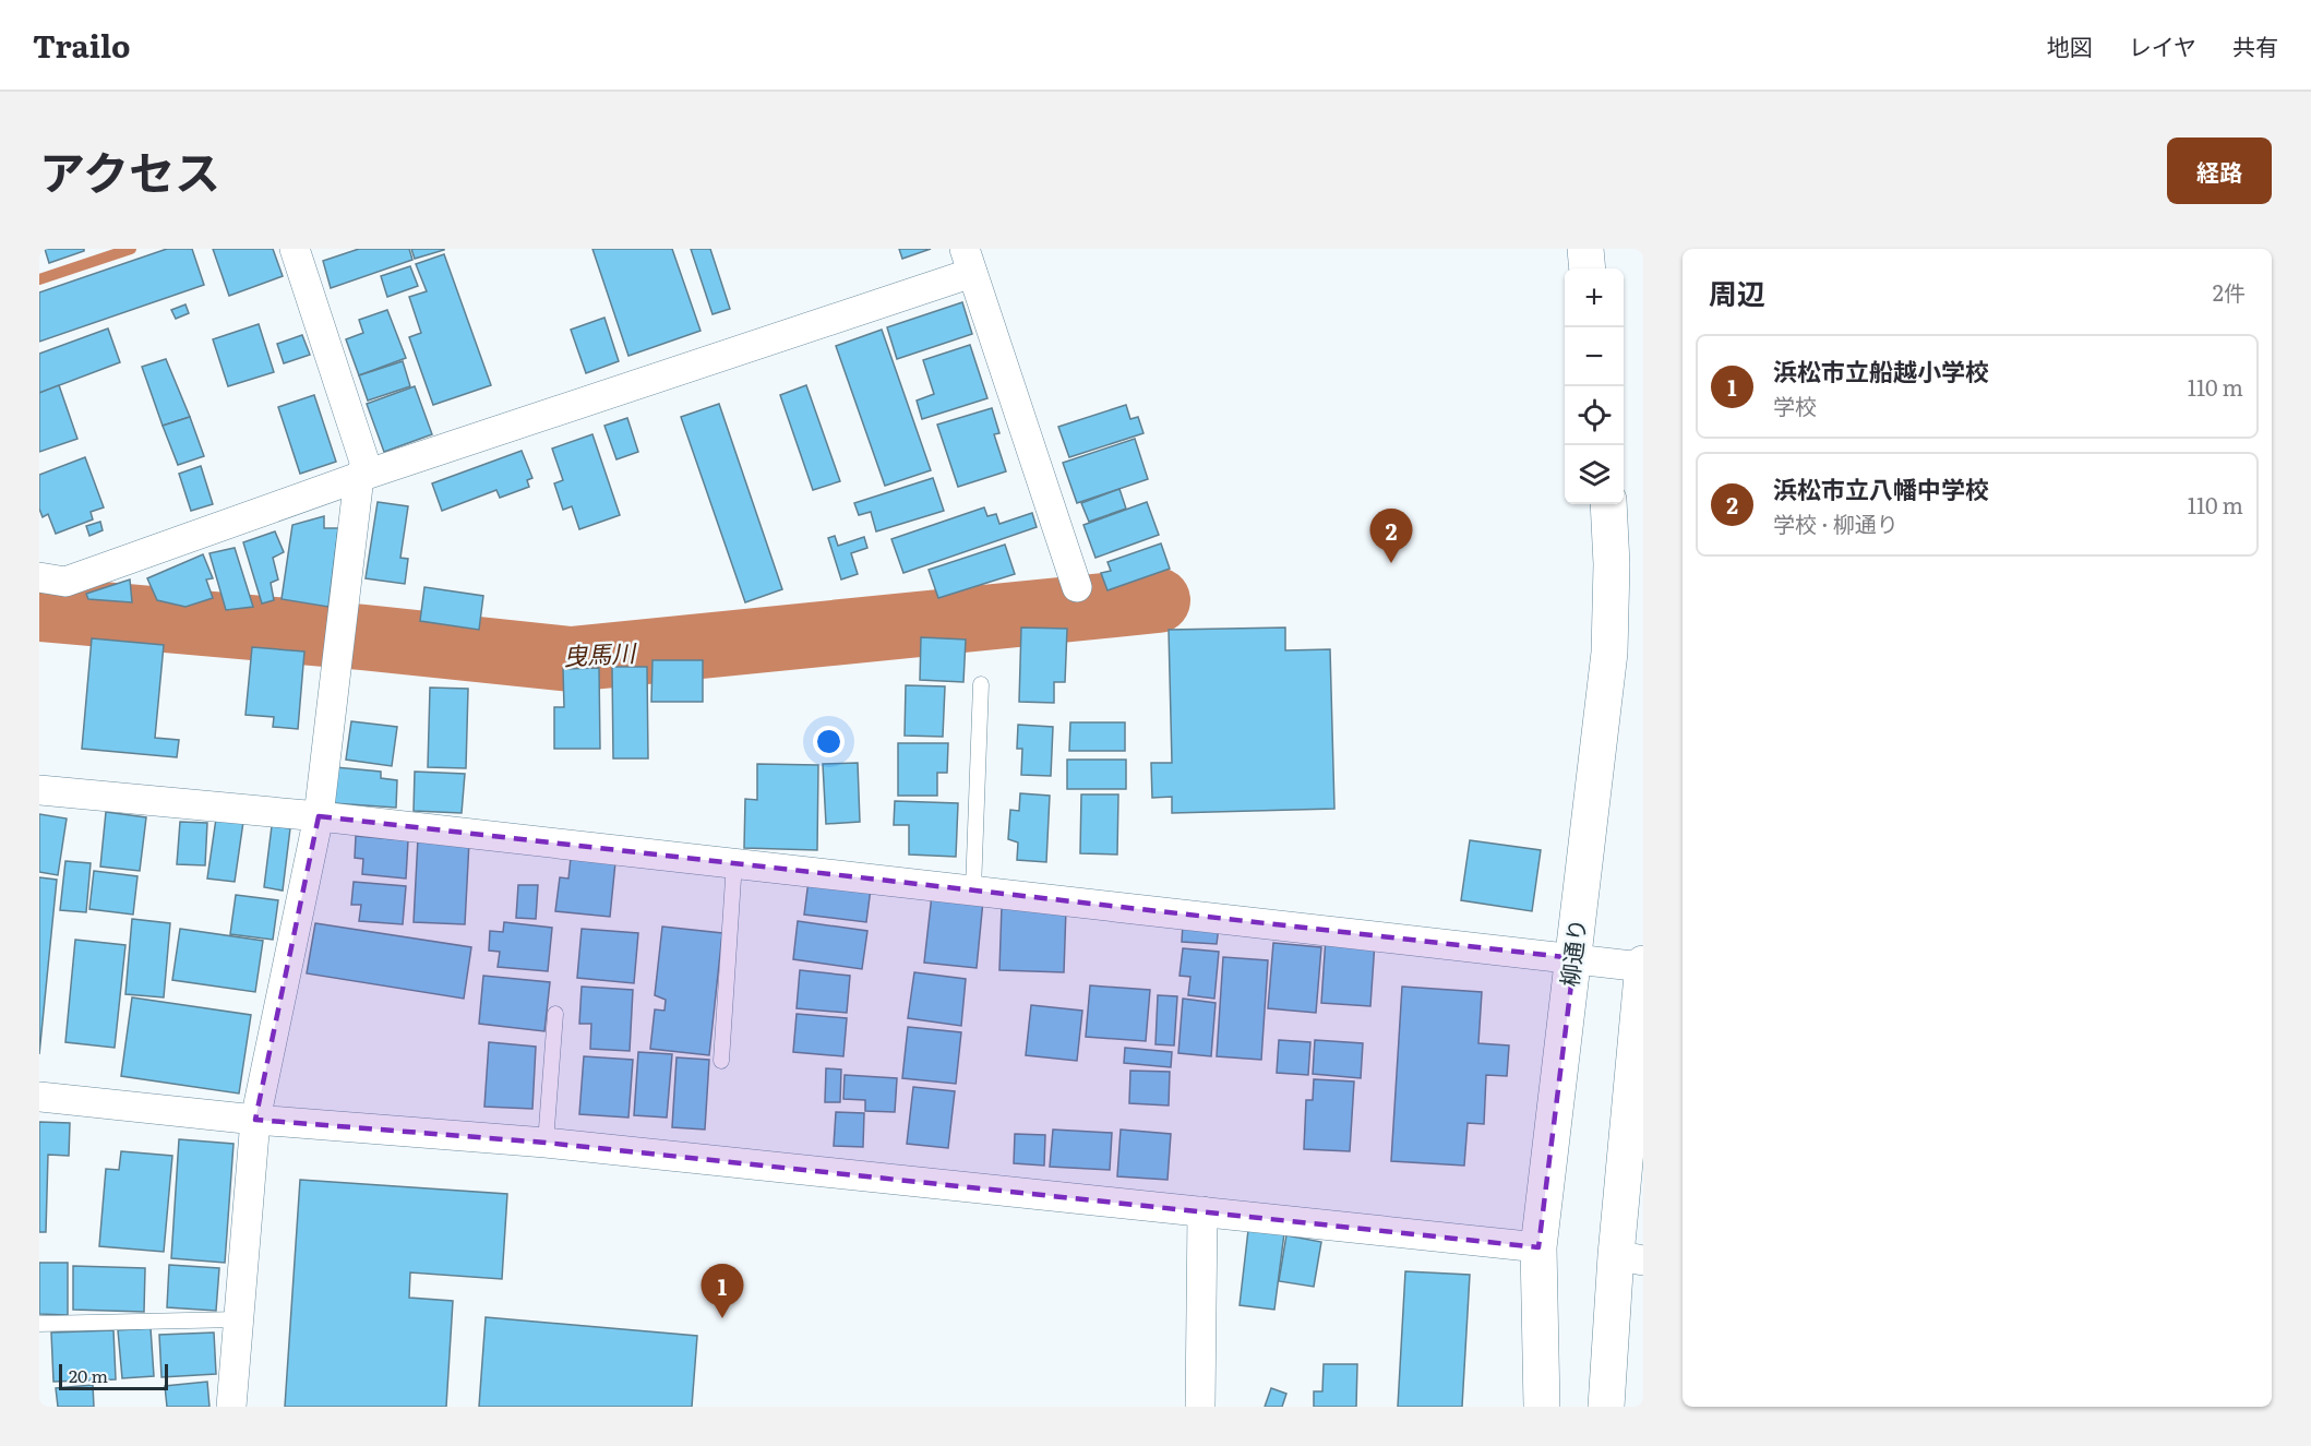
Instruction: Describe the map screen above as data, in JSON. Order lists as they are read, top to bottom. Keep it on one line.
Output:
{"streets":{"street":["柳通り"]},"water":["曳馬川"],"scale_bar":"20 m","page":{"header":"Trailo","nav":["地図","レイヤ","共有"],"title":"アクセス","buttons":"経路","heading":["周辺","2件"],"map_buttons":["+","−"],"list":[{"mark":"1","name":"浜松市立船越小学校","note":"学校","value":"110 m"},{"mark":"2","name":"浜松市立八幡中学校","note":"学校 · 柳通り","value":"110 m"}],"pins":["2","1"],"scale":"20 m"}}
